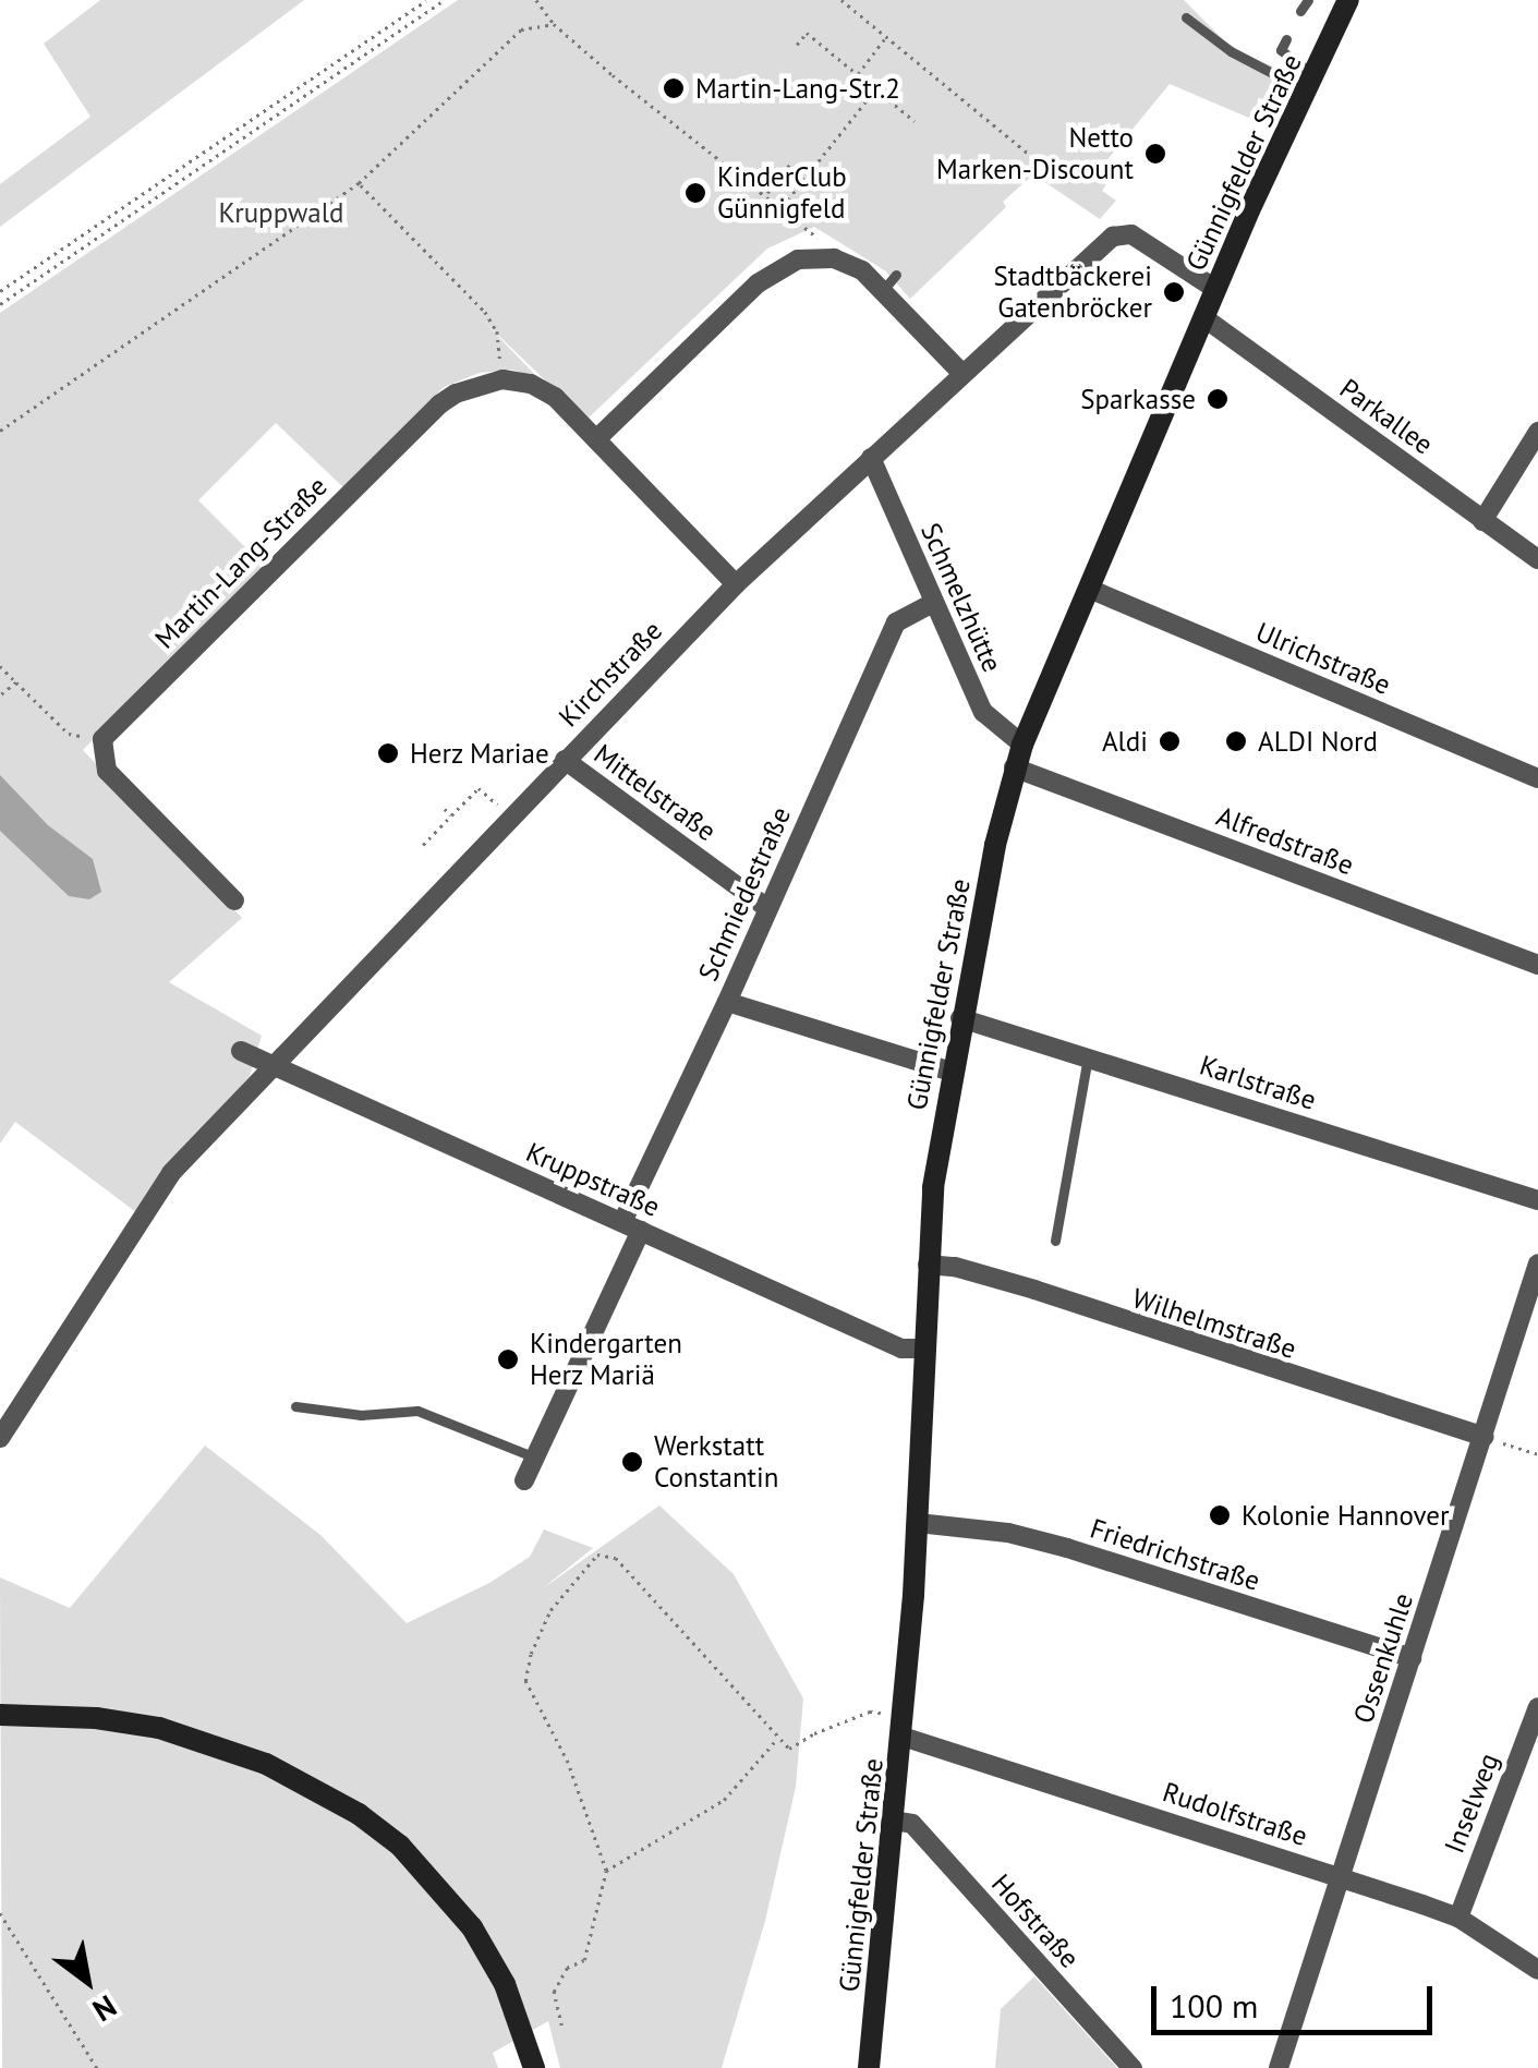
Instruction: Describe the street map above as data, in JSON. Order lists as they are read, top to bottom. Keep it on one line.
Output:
{"streets":{"street":["Günnigfelder Straße","Parkallee","Martin-Lang-Straße","Schmelzhütte","Ulrichstraße","Kirchstraße","Mittelstraße","Alfredstraße","Schmiedestraße","Karlstraße","Kruppstraße","Wilhelmstraße","Friedrichstraße","Ossenkuhle","Inselweg","Rudolfstraße","Hofstraße"]},"crossings":[["Günnigfelder Straße","Parkallee"],["Günnigfelder Straße","Schmelzhütte"],["Günnigfelder Straße","Ulrichstraße"],["Günnigfelder Straße","Kirchstraße"],["Günnigfelder Straße","Alfredstraße"],["Günnigfelder Straße","Karlstraße"],["Günnigfelder Straße","Kruppstraße"],["Günnigfelder Straße","Wilhelmstraße"],["Günnigfelder Straße","Friedrichstraße"],["Günnigfelder Straße","Rudolfstraße"],["Günnigfelder Straße","Hofstraße"],["Schmelzhütte","Kirchstraße"],["Schmelzhütte","Schmiedestraße"],["Kirchstraße","Mittelstraße"],["Kirchstraße","Kruppstraße"],["Mittelstraße","Schmiedestraße"],["Schmiedestraße","Kruppstraße"],["Wilhelmstraße","Ossenkuhle"],["Friedrichstraße","Ossenkuhle"],["Ossenkuhle","Rudolfstraße"],["Inselweg","Rudolfstraße"]],"parks":["Kruppwald"],"places":["Martin-Lang-Str.2","Netto Marken-Discount","KinderClub Günnigfeld","Stadtbäckerei Gatenbröcker","Sparkasse","Aldi","ALDI Nord","Herz Mariae","Kindergarten Herz Mariä","Werkstatt Constantin","Kolonie Hannover"],"scale_bar":"100 m","north":"bottom right"}
